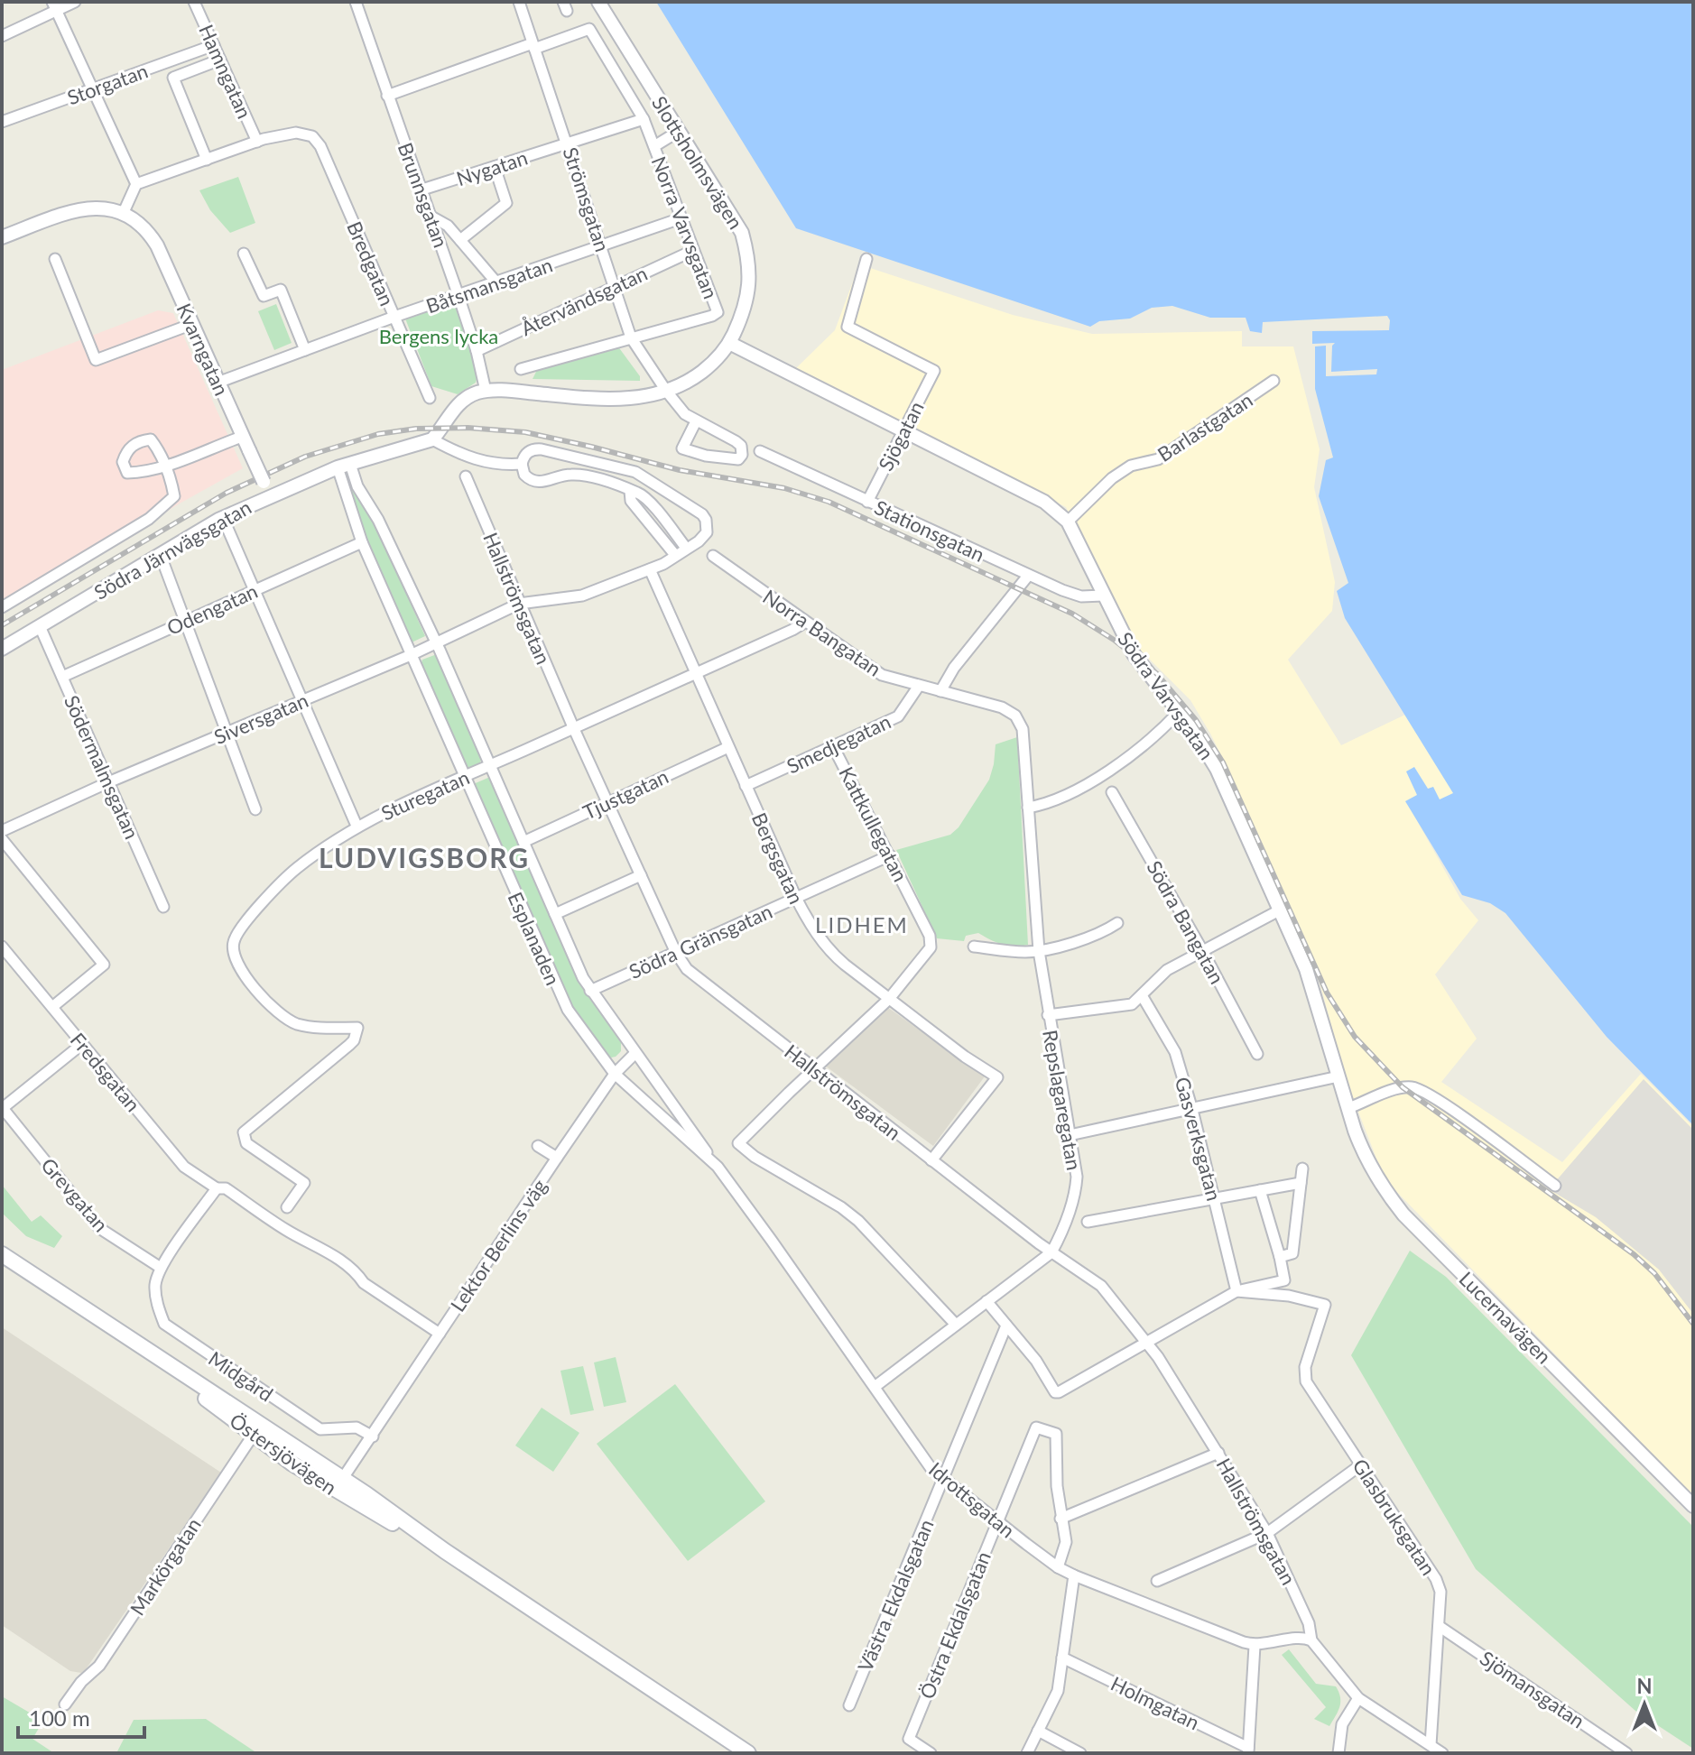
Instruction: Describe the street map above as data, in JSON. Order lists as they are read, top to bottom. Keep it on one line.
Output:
{"streets":{"main road":["Östersjövägen"],"street":["Hamngatan","Storgatan","Slottsholmsvägen","Nygatan","Brunnsgatan","Strömsgatan","Norra Varvsgatan","Bredgatan","Båtsmansgatan","Återvändsgatan","Kvarngatan","Barlastgatan","Sjögatan","Stationsgatan","Södra Järnvägsgatan","Hallströmsgatan","Odengatan","Norra Bangatan","Södra Varvsgatan","Siversgatan","Smedjegatan","Södermalmsgatan","Tjustgatan","Sturegatan","Kattkullegatan","Bergsgatan","Södra Bangatan","Esplanaden","Södra Gränsgatan","Fredsgatan","Repslagaregatan","Gasverksgatan","Grevgatan","Lektor Berlins väg","Lucernavägen","Midgård","Idrottsgatan","Glasbruksgatan","Markörgatan","Västra Ekdalsgatan","Östra Ekdalsgatan","Sjömansgatan","Holmgatan"]},"crossings":[["Hamngatan","Storgatan"],["Hamngatan","Bredgatan"],["Slottsholmsvägen","Brunnsgatan"],["Slottsholmsvägen","Strömsgatan"],["Slottsholmsvägen","Södra Varvsgatan"],["Nygatan","Brunnsgatan"],["Nygatan","Strömsgatan"],["Nygatan","Norra Varvsgatan"],["Brunnsgatan","Båtsmansgatan"],["Brunnsgatan","Återvändsgatan"],["Strömsgatan","Norra Varvsgatan"],["Strömsgatan","Båtsmansgatan"],["Strömsgatan","Återvändsgatan"],["Norra Varvsgatan","Båtsmansgatan"],["Norra Varvsgatan","Återvändsgatan"],["Bredgatan","Båtsmansgatan"],["Båtsmansgatan","Kvarngatan"],["Kvarngatan","Södra Järnvägsgatan"],["Barlastgatan","Södra Varvsgatan"],["Sjögatan","Stationsgatan"],["Sjögatan","Södra Varvsgatan"],["Stationsgatan","Södra Varvsgatan"],["Södra Järnvägsgatan","Södermalmsgatan"],["Södra Järnvägsgatan","Esplanaden"],["Hallströmsgatan","Siversgatan"],["Hallströmsgatan","Tjustgatan"],["Hallströmsgatan","Sturegatan"],["Hallströmsgatan","Bergsgatan"],["Hallströmsgatan","Södra Gränsgatan"],["Hallströmsgatan","Repslagaregatan"],["Odengatan","Södermalmsgatan"],["Odengatan","Esplanaden"],["Norra Bangatan","Smedjegatan"],["Norra Bangatan","Sturegatan"],["Norra Bangatan","Repslagaregatan"],["Södra Varvsgatan","Lucernavägen"],["Siversgatan","Södermalmsgatan"],["Siversgatan","Bergsgatan"],["Siversgatan","Esplanaden"],["Smedjegatan","Kattkullegatan"],["Smedjegatan","Bergsgatan"],["Tjustgatan","Bergsgatan"],["Tjustgatan","Esplanaden"],["Sturegatan","Bergsgatan"],["Sturegatan","Esplanaden"],["Kattkullegatan","Bergsgatan"],["Kattkullegatan","Södra Gränsgatan"],["Bergsgatan","Södra Gränsgatan"],["Esplanaden","Södra Gränsgatan"],["Esplanaden","Lektor Berlins väg"],["Esplanaden","Idrottsgatan"],["Fredsgatan","Lektor Berlins väg"],["Repslagaregatan","Idrottsgatan"],["Gasverksgatan","Glasbruksgatan"],["Grevgatan","Midgård"],["Lektor Berlins väg","Midgård"],["Lektor Berlins väg","Östersjövägen"],["Östersjövägen","Markörgatan"],["Idrottsgatan","Västra Ekdalsgatan"],["Idrottsgatan","Östra Ekdalsgatan"],["Glasbruksgatan","Sjömansgatan"]],"districts":["LUDVIGSBORG","LIDHEM"],"parks":["Bergens lycka"],"scale_bar":"100 m","north":"top"}
